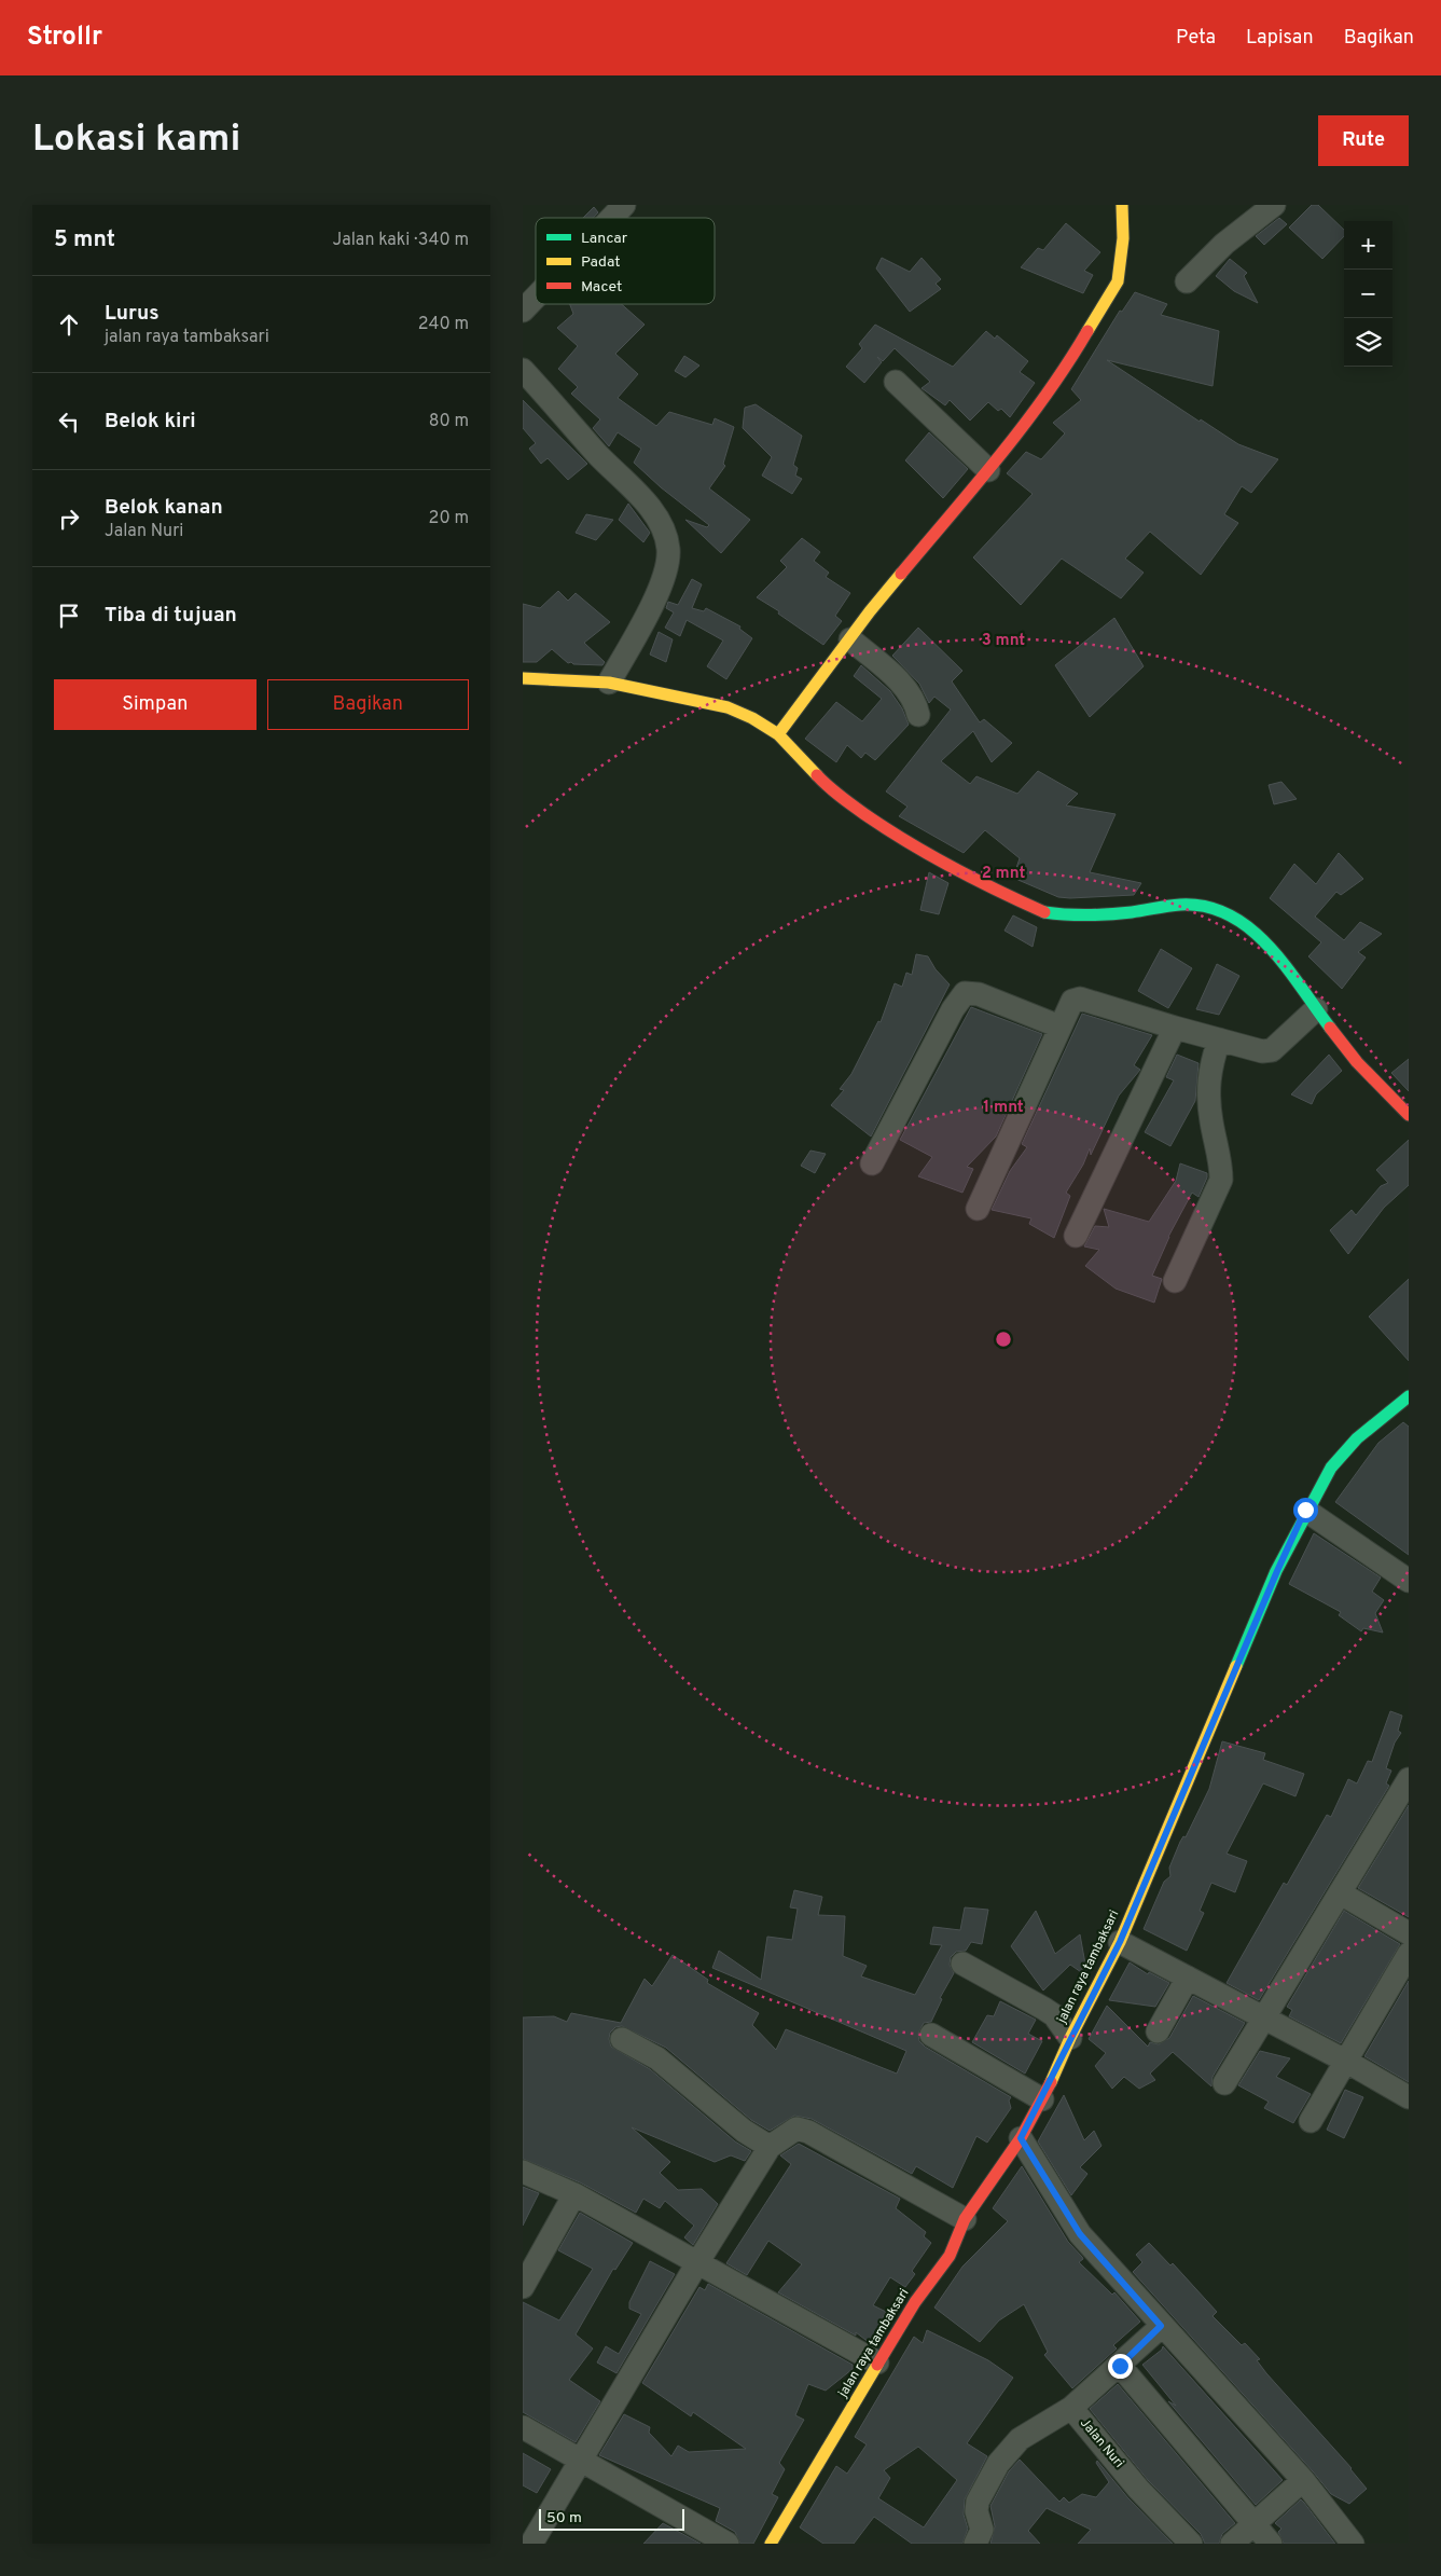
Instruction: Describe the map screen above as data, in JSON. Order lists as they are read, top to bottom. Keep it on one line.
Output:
{"streets":{"street":["jalan raya tambaksari","Jalan Nuri"]},"legend":["Lancar","Padat","Macet"],"scale_bar":"50 m","page":{"header":"Strollr","nav":["Peta","Lapisan","Bagikan"],"buttons":["Rute",["Simpan","Bagikan"]],"title":"Lokasi kami","heading":["5 mnt","Jalan kaki · 340 m"],"map_buttons":["+","−"],"list":[["Lurus","jalan raya tambaksari","240 m"],["Belok kiri","80 m"],["Belok kanan","Jalan Nuri","20 m"],"Tiba di tujuan"],"scale":"50 m"},"rings":["3 mnt","2 mnt","1 mnt"]}
